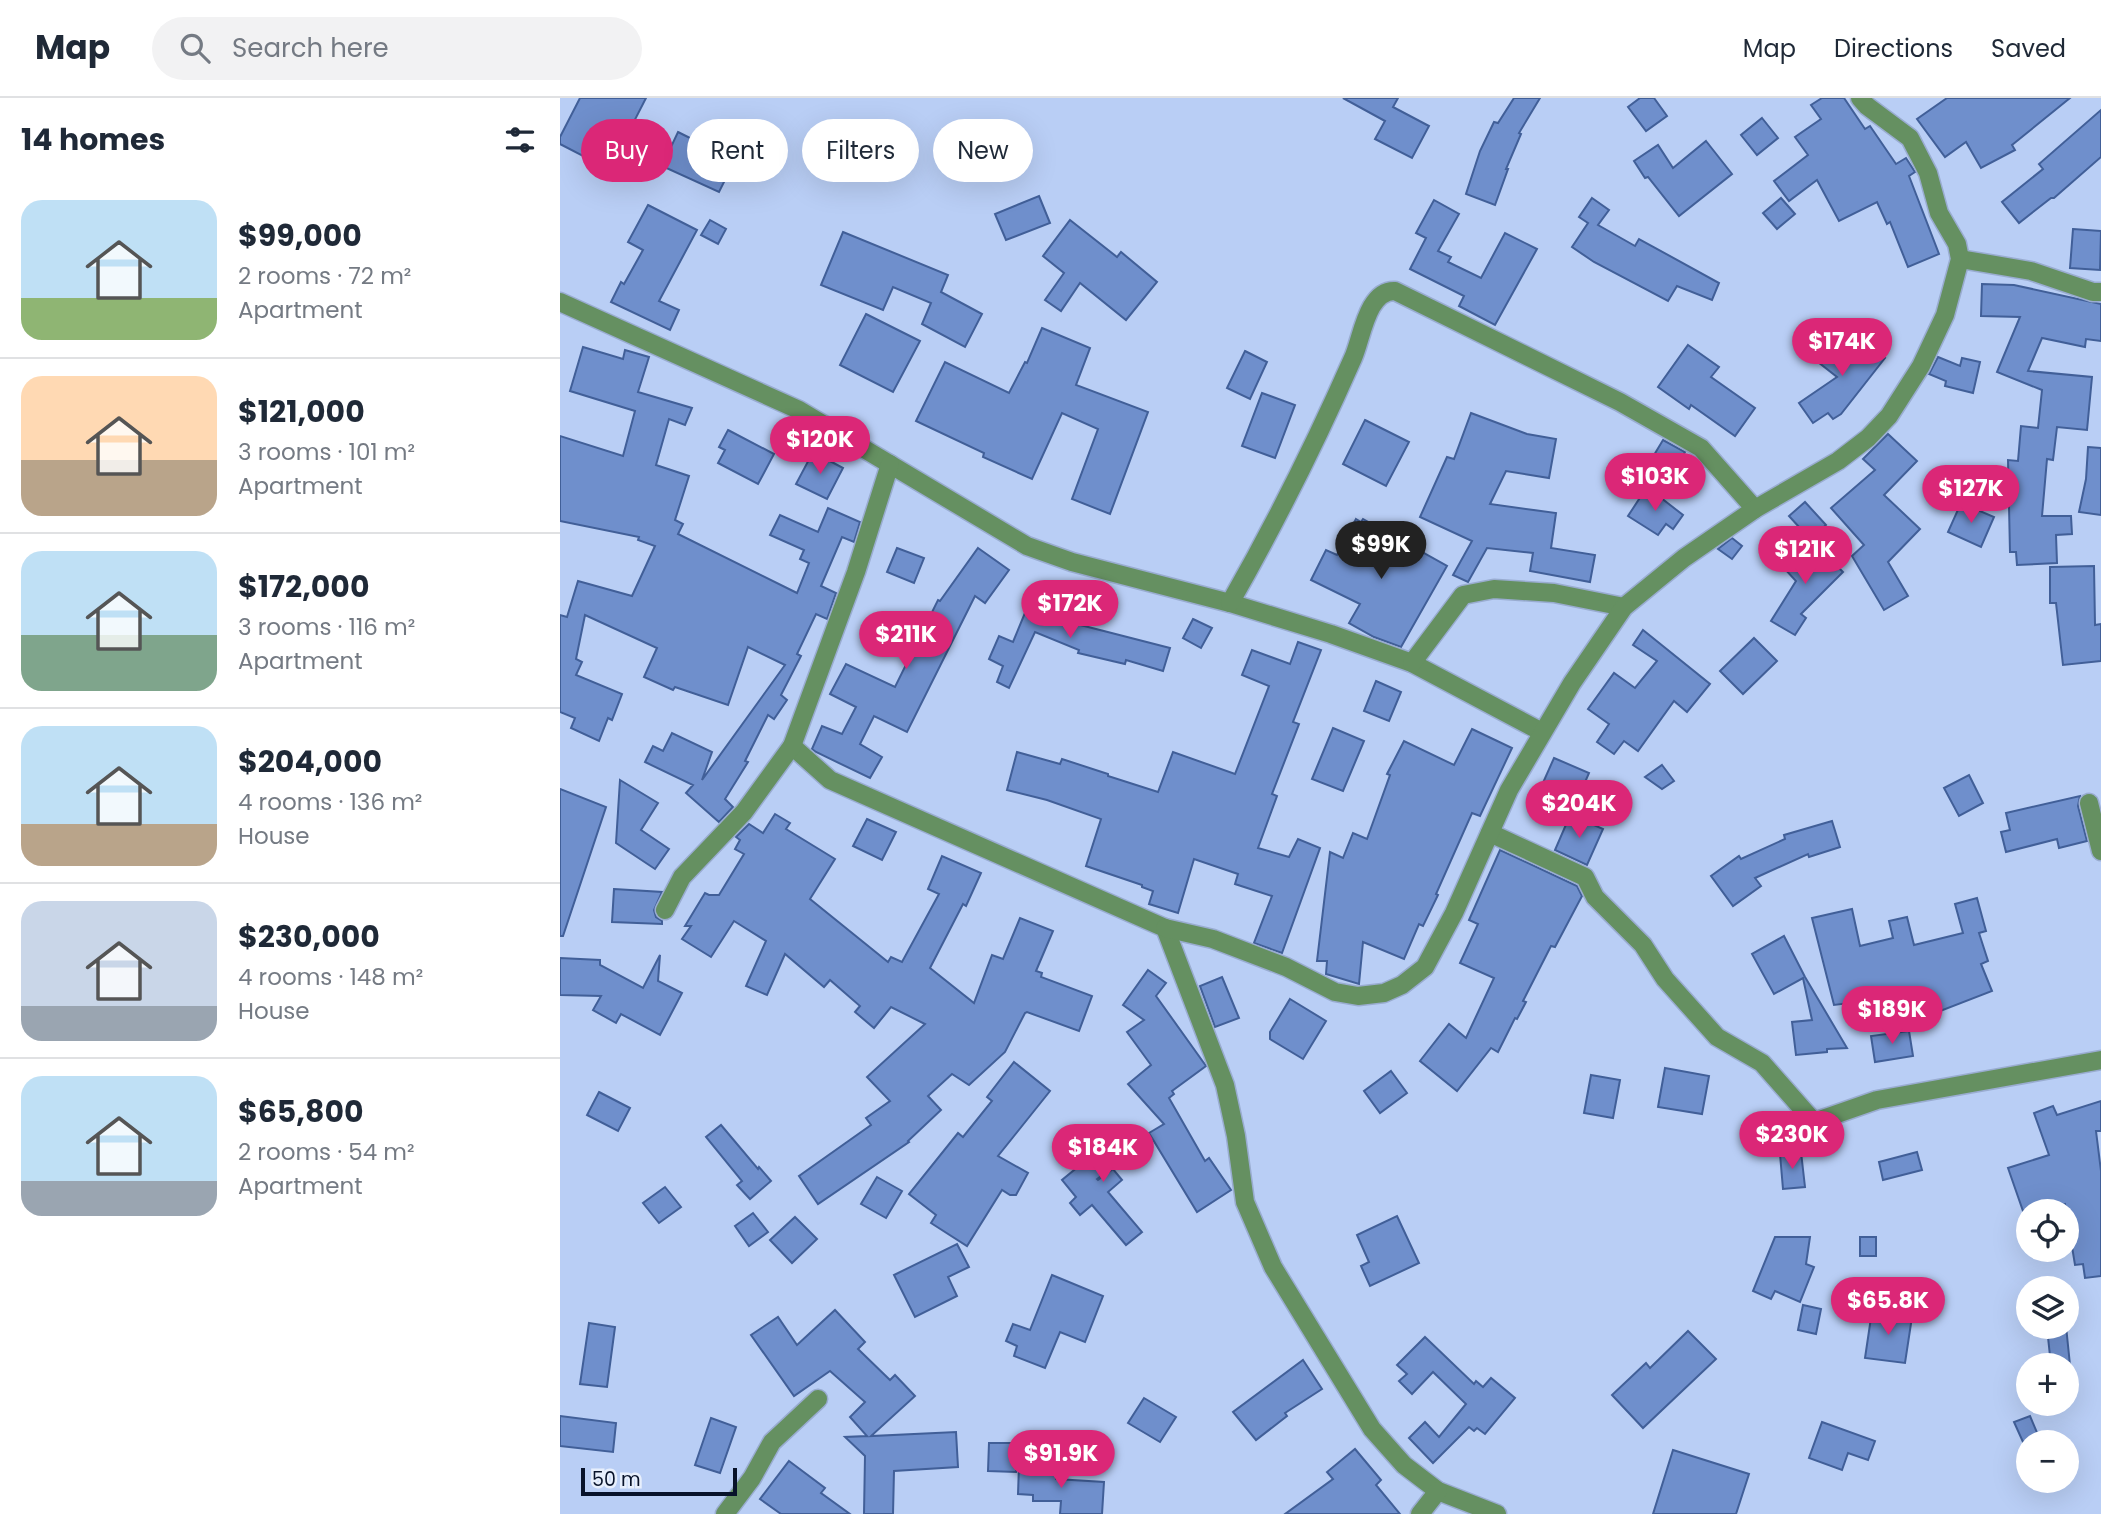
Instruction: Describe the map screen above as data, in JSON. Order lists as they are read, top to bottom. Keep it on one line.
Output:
{"scale_bar":"50 m","page":{"header":"Map","search":"Search here","nav":["Map","Directions","Saved"],"heading":"14 homes","chip":["Buy","Rent","Filters","New"],"list":[{"name":"$99,000","note":"2 rooms · 72 m² · Apartment"},{"name":"$121,000","note":"3 rooms · 101 m² · Apartment"},{"name":"$172,000","note":"3 rooms · 116 m² · Apartment"},{"name":"$204,000","note":"4 rooms · 136 m² · House"},{"name":"$230,000","note":"4 rooms · 148 m² · House"},{"name":"$65,800","note":"2 rooms · 54 m² · Apartment"}],"price":["$174K","$120K","$103K","$127K","$99K","$121K","$172K","$211K","$204K","$189K","$230K","$184K","$65.8K","$91.9K"],"map_buttons":["+","−"],"scale":"50 m"}}
